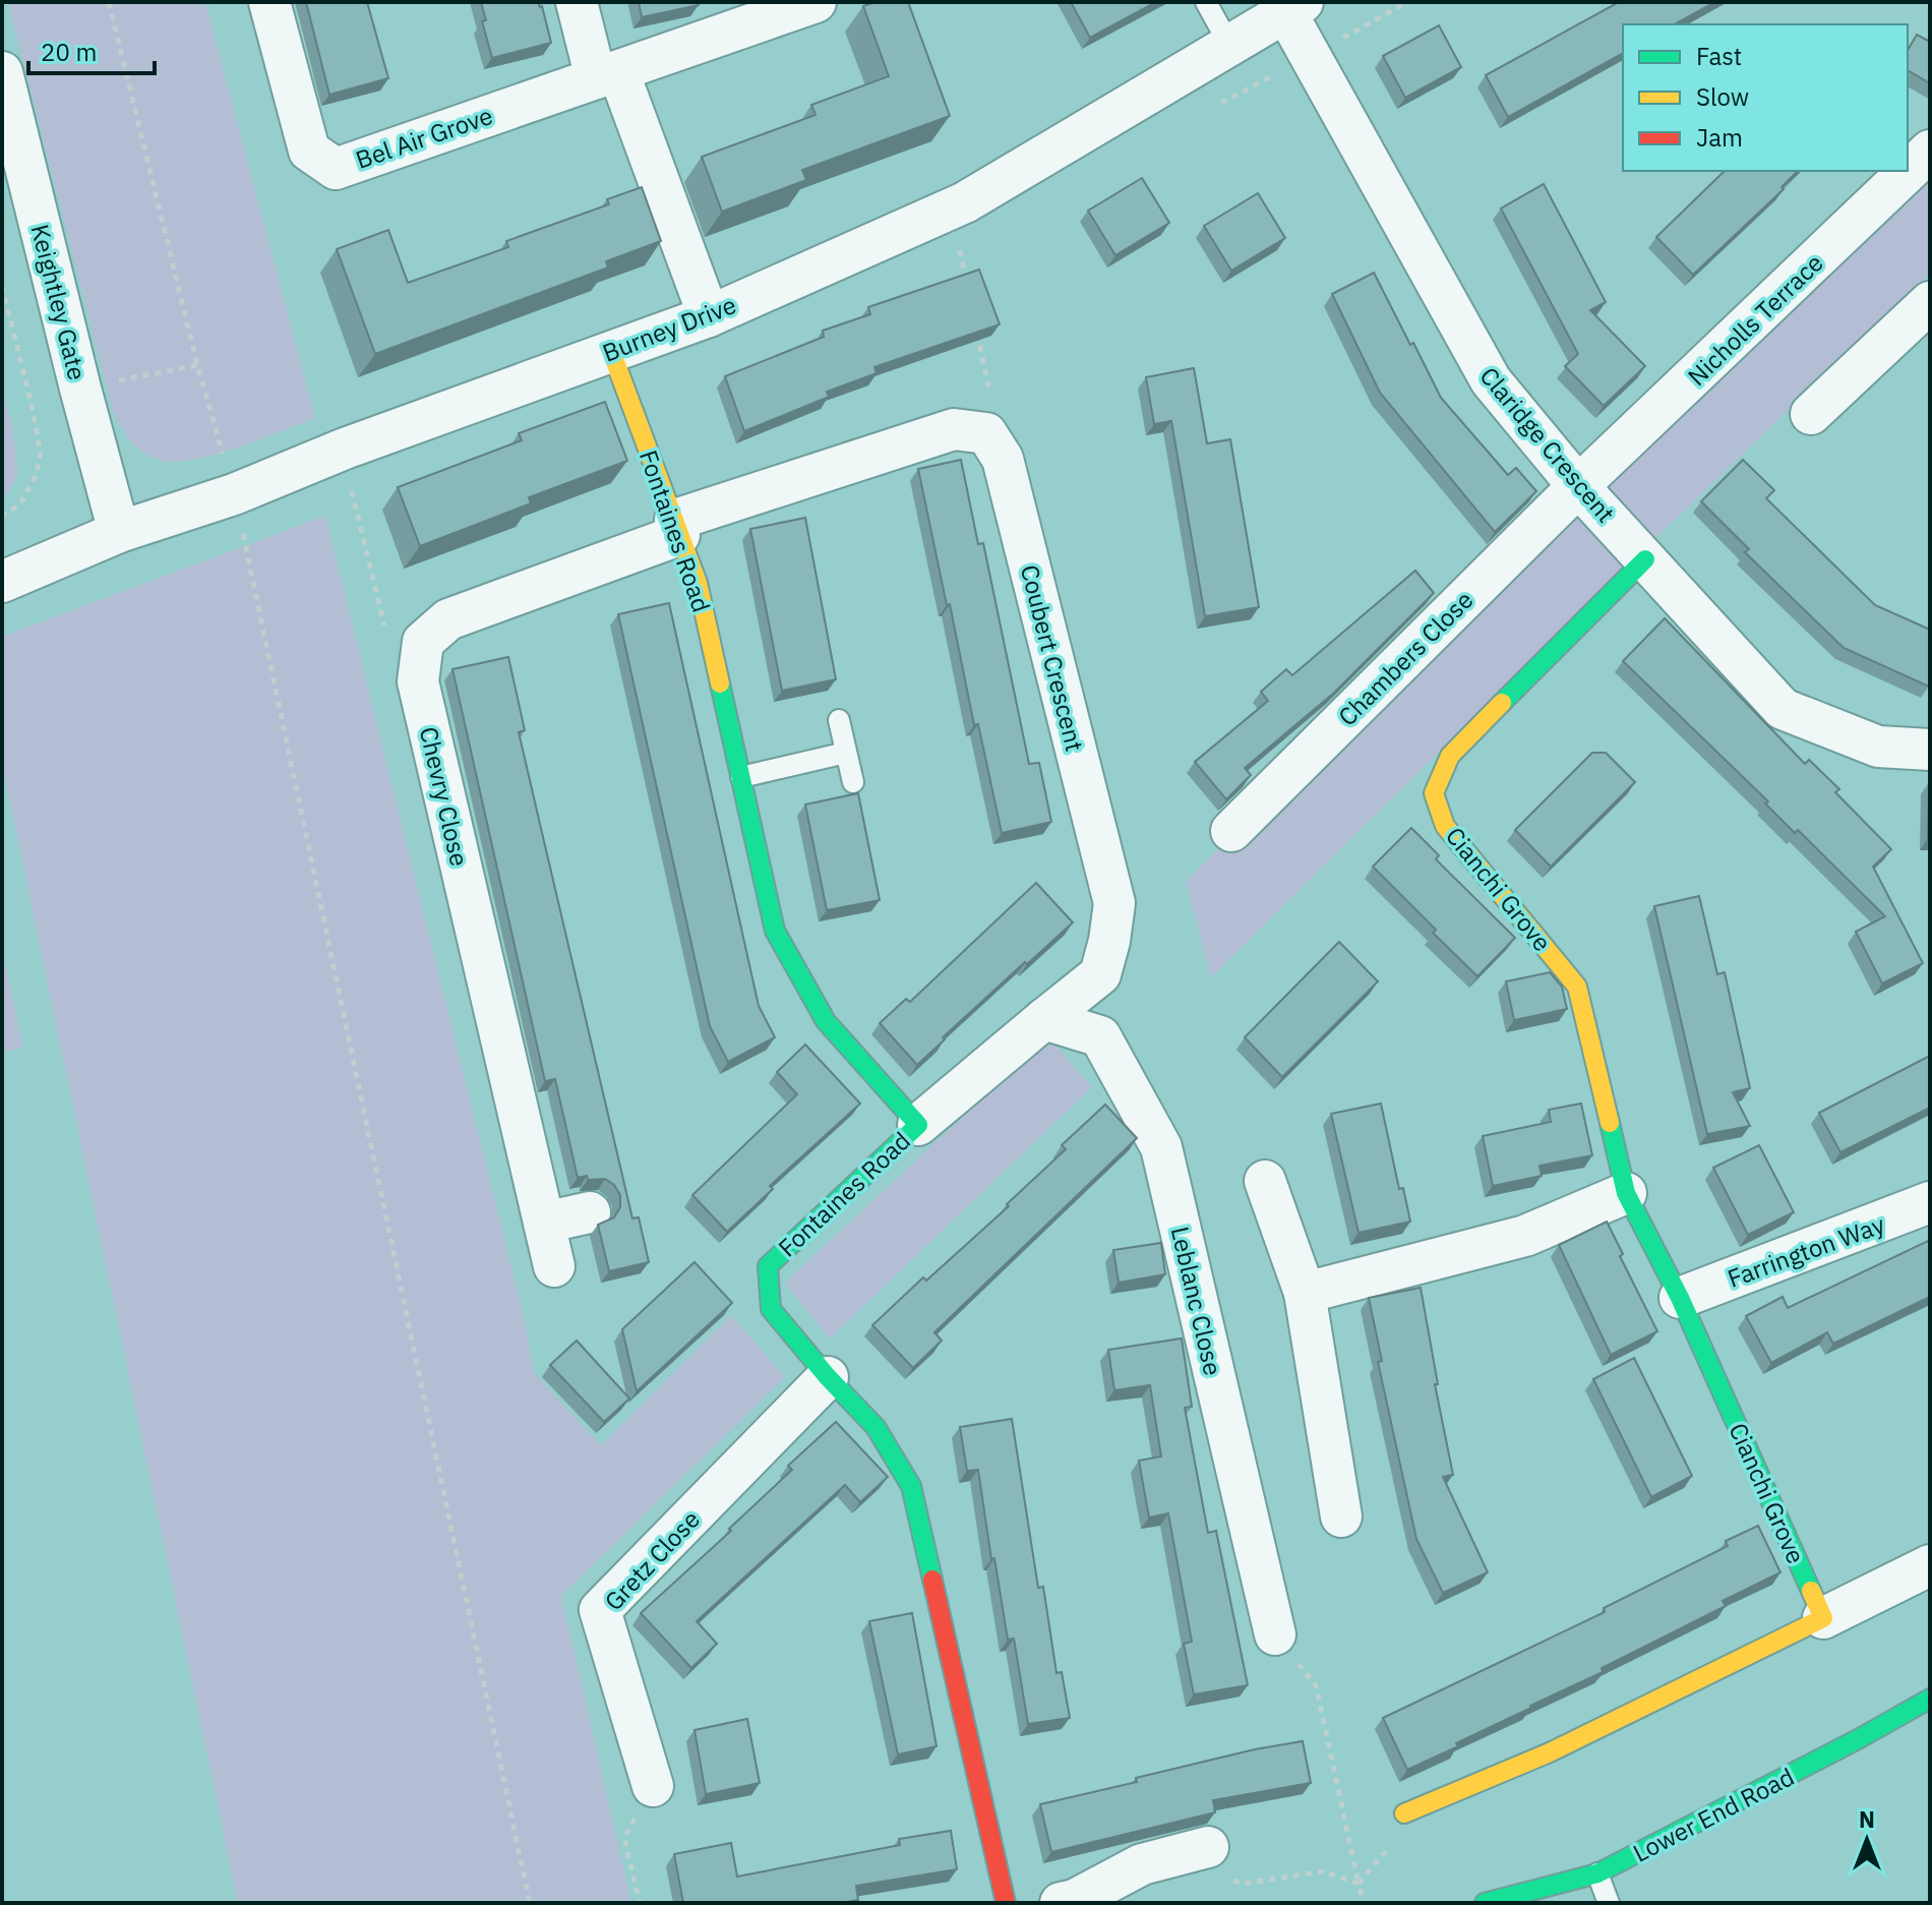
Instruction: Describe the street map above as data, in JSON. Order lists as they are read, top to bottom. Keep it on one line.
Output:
{"streets":{"street":["Bel Air Grove","Keightley Gate","Nicholls Terrace","Burney Drive","Claridge Crescent","Fontaines Road","Coubert Crescent","Chambers Close","Chevry Close","Cianchi Grove","Farrington Way","Leblanc Close","Gretz Close","Lower End Road"]},"crossings":[["Keightley Gate","Burney Drive"],["Nicholls Terrace","Claridge Crescent"],["Nicholls Terrace","Chambers Close"],["Burney Drive","Claridge Crescent"],["Burney Drive","Fontaines Road"],["Claridge Crescent","Chambers Close"],["Claridge Crescent","Cianchi Grove"],["Fontaines Road","Coubert Crescent"],["Fontaines Road","Gretz Close"],["Coubert Crescent","Leblanc Close"],["Cianchi Grove","Farrington Way"]],"legend":["Fast","Slow","Jam"],"scale_bar":"20 m","north":"top"}
